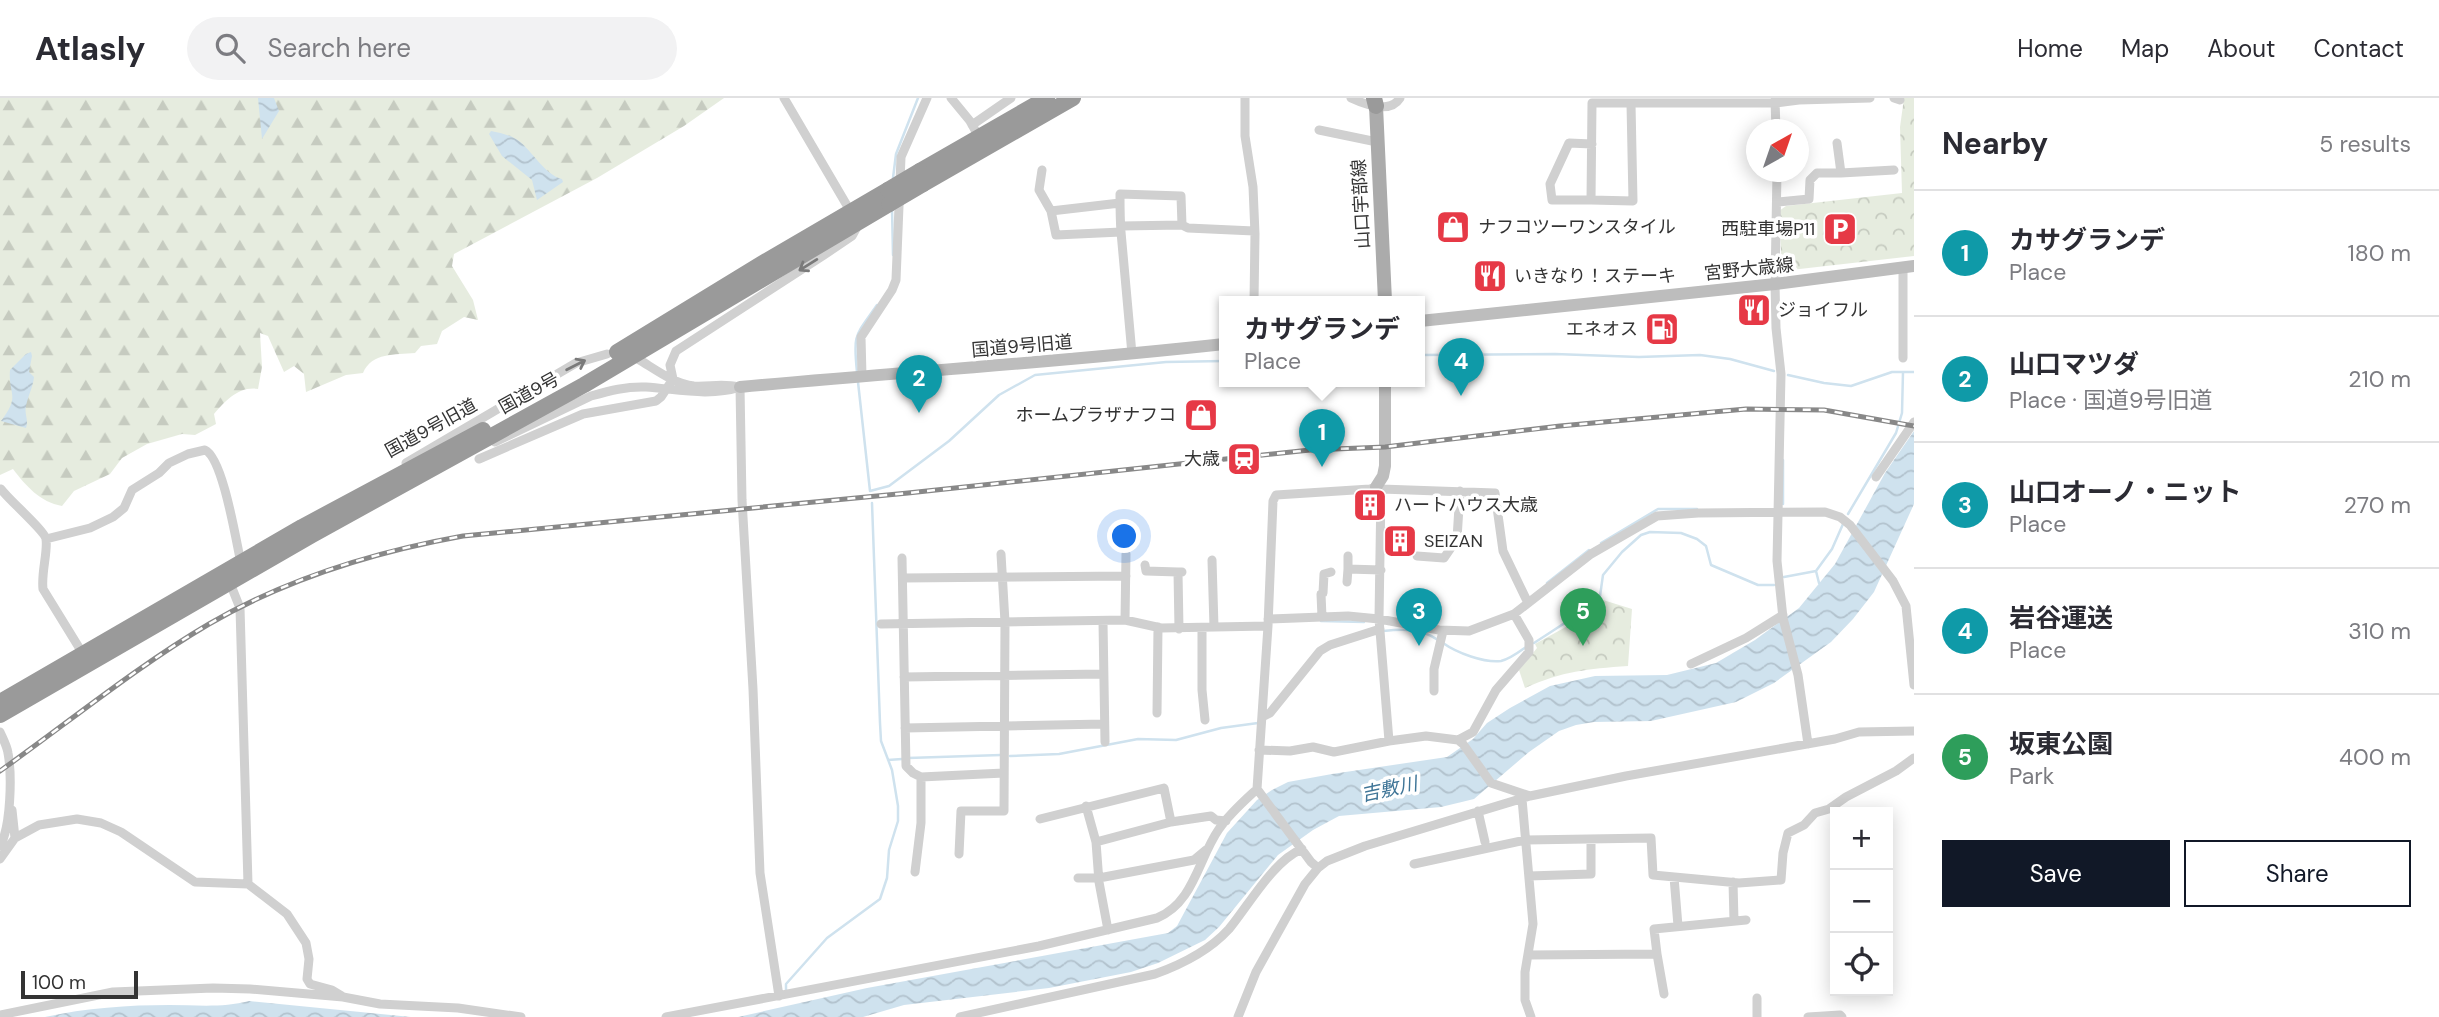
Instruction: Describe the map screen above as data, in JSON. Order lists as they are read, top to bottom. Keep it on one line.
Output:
{"streets":{"highway":["国道9号"],"main road":["山口宇部線"],"street":["宮野大歳線","国道9号旧道"]},"crossings":[["国道9号旧道","国道9号"]],"water":["吉敷川"],"places":{"shop":["ナフコツーワンスタイル","ホームプラザナフコ"],"parking":["西駐車場P11"],"restaurant":["いきなり！ステーキ","ジョイフル"],"fuel station":["エネオス"],"station":["大歳"],"building":["ハートハウス大歳","SEIZAN"]},"scale_bar":"100 m","north":"top right","page":{"header":"Atlasly","search":"Search here","nav":["Home","Map","About","Contact"],"heading":["Nearby","5 results"],"list":[{"mark":"1","name":"カサグランデ","note":"Place","value":"180 m"},{"mark":"2","name":"山口マツダ","note":"Place · 国道9号旧道","value":"210 m"},{"mark":"3","name":"山口オーノ・ニット","note":"Place","value":"270 m"},{"mark":"4","name":"岩谷運送","note":"Place","value":"310 m"},{"mark":"5","name":"坂東公園","note":"Park","value":"400 m"}],"popup":["カサグランデ","Place"],"pins":["4","2","1","3","5"],"map_buttons":["+","−"],"buttons":["Save","Share"],"scale":"100 m"}}
